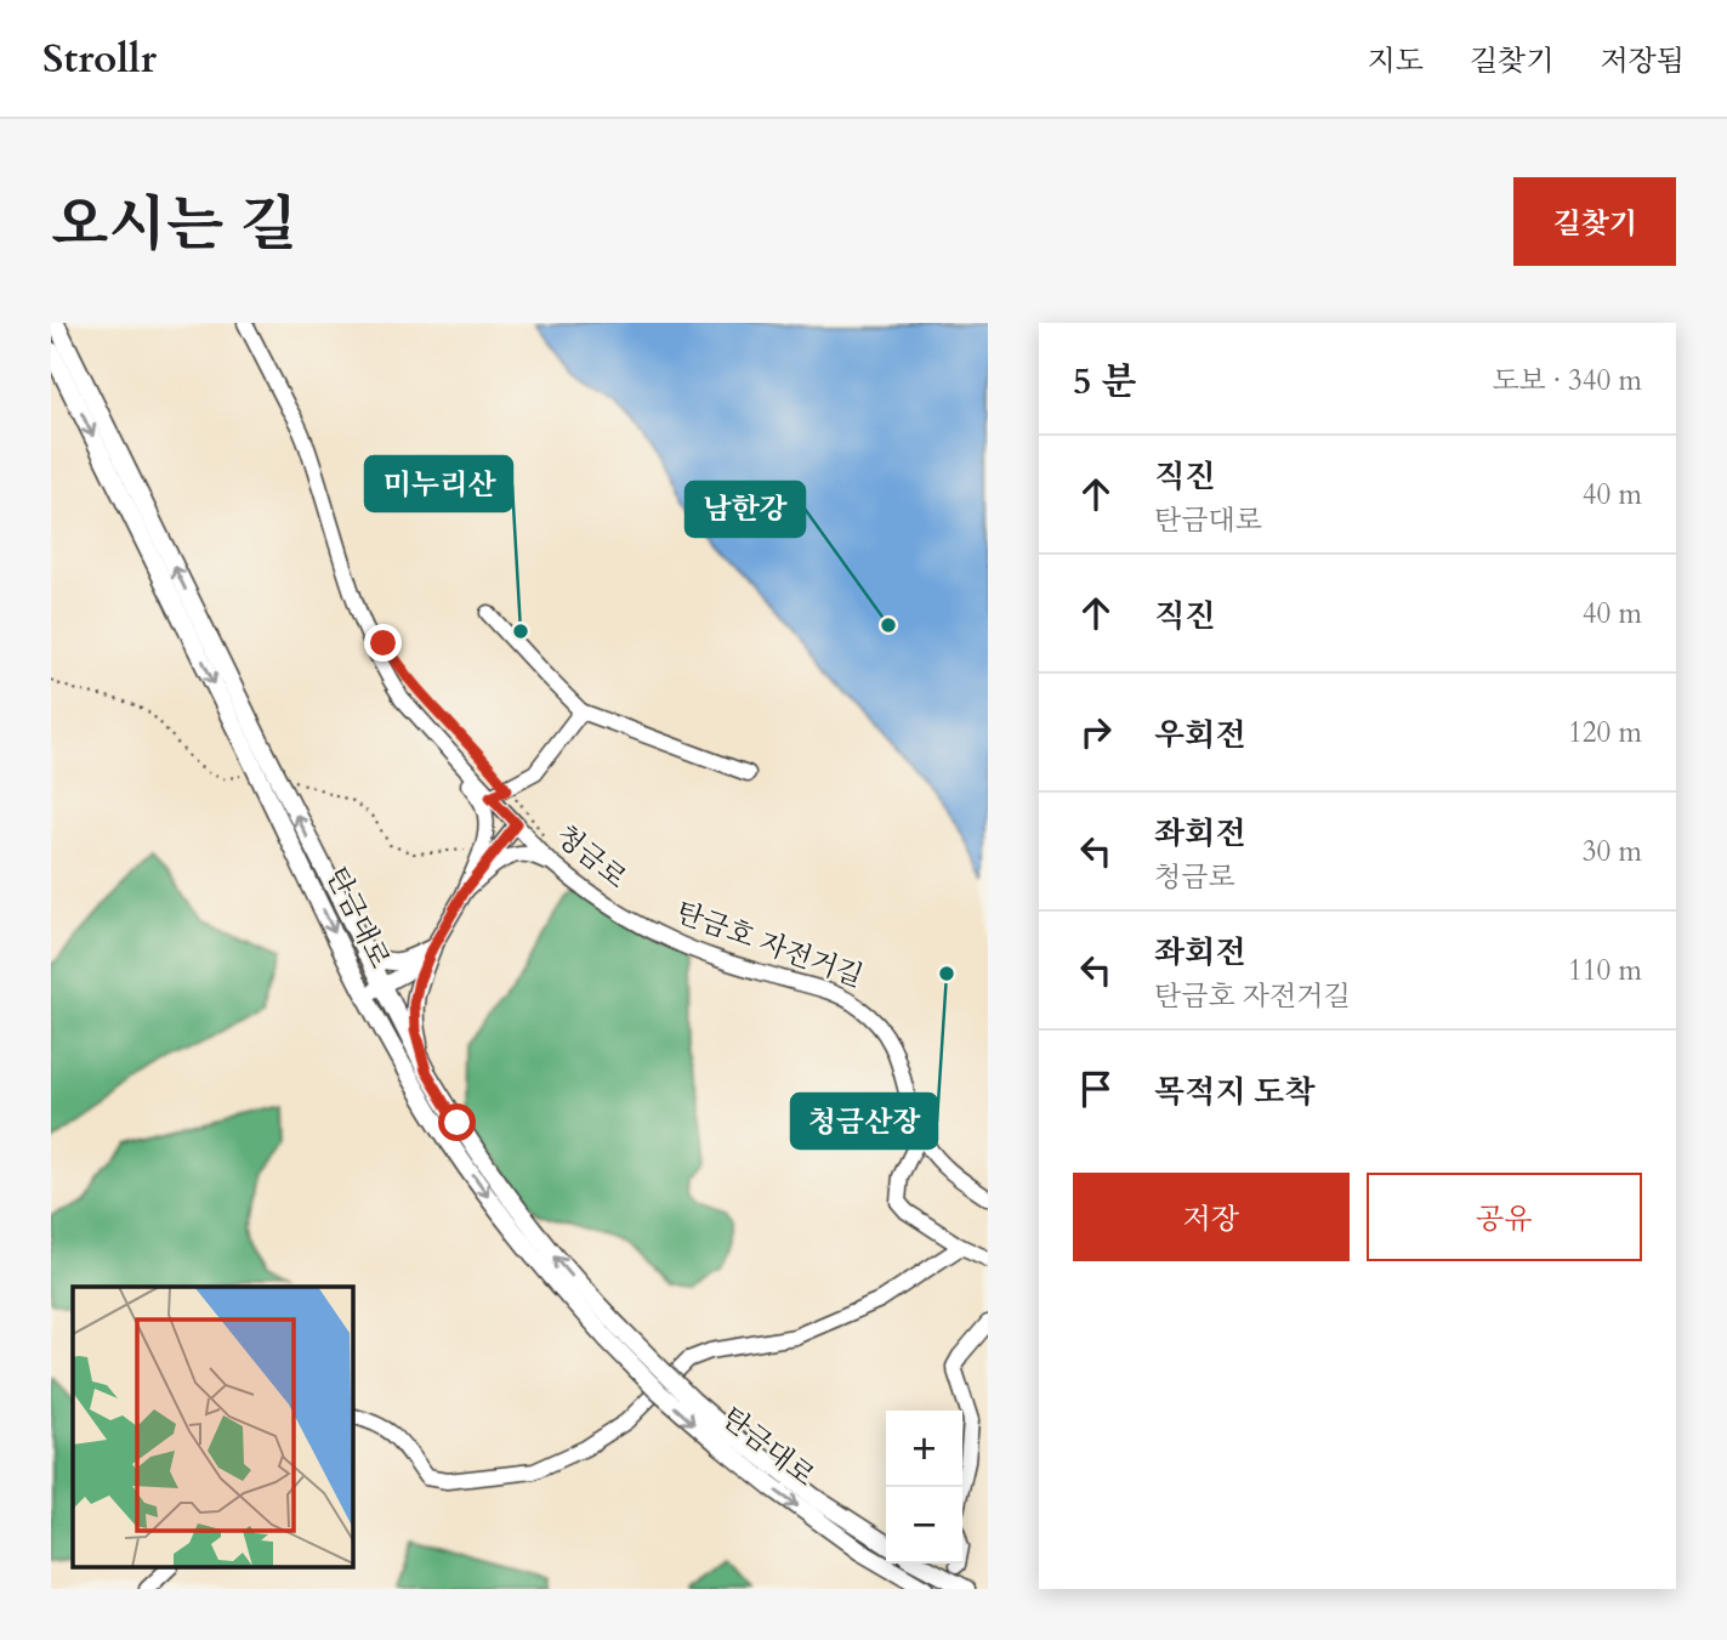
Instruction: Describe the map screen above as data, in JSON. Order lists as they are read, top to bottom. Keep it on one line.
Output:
{"streets":{"main road":["탄금대로"],"street":["청금로"]},"places":["남한강","미누리산","청금산장"],"page":{"header":"Strollr","nav":["지도","길찾기","저장됨"],"title":"오시는 길","buttons":["길찾기",["저장","공유"]],"heading":["5 분","도보 · 340 m"],"list":[["직진","탄금대로","40 m"],["직진","40 m"],["우회전","120 m"],["좌회전","청금로","30 m"],["좌회전","탄금호 자전거길","110 m"],"목적지 도착"],"map_buttons":["+","−"]}}
